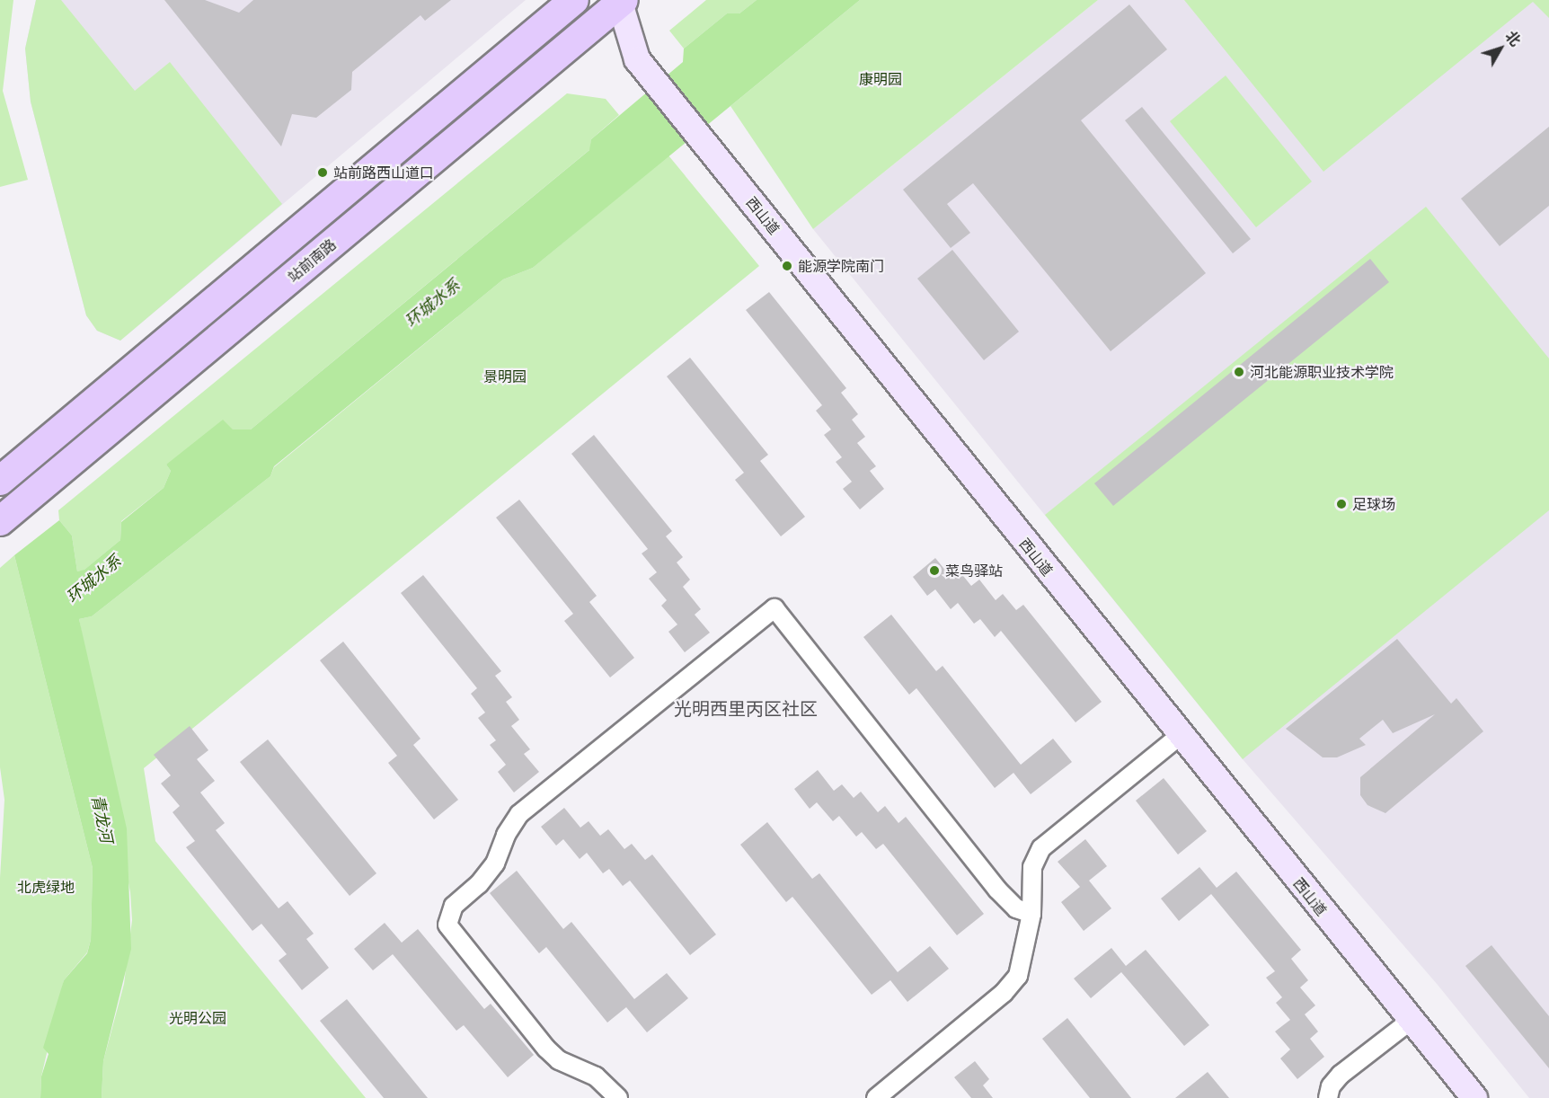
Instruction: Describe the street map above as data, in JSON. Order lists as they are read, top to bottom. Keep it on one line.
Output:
{"streets":{"main road":["站前南路"],"street":["西山道"]},"crossings":[["西山道","站前南路"]],"districts":["光明西里丙区社区"],"water":["环城水系","青龙河"],"parks":["康明园","景明园","北虎绿地","光明公园"],"places":["站前路西山道口","能源学院南门","河北能源职业技术学院","足球场","菜鸟驿站"],"north":"top right"}
